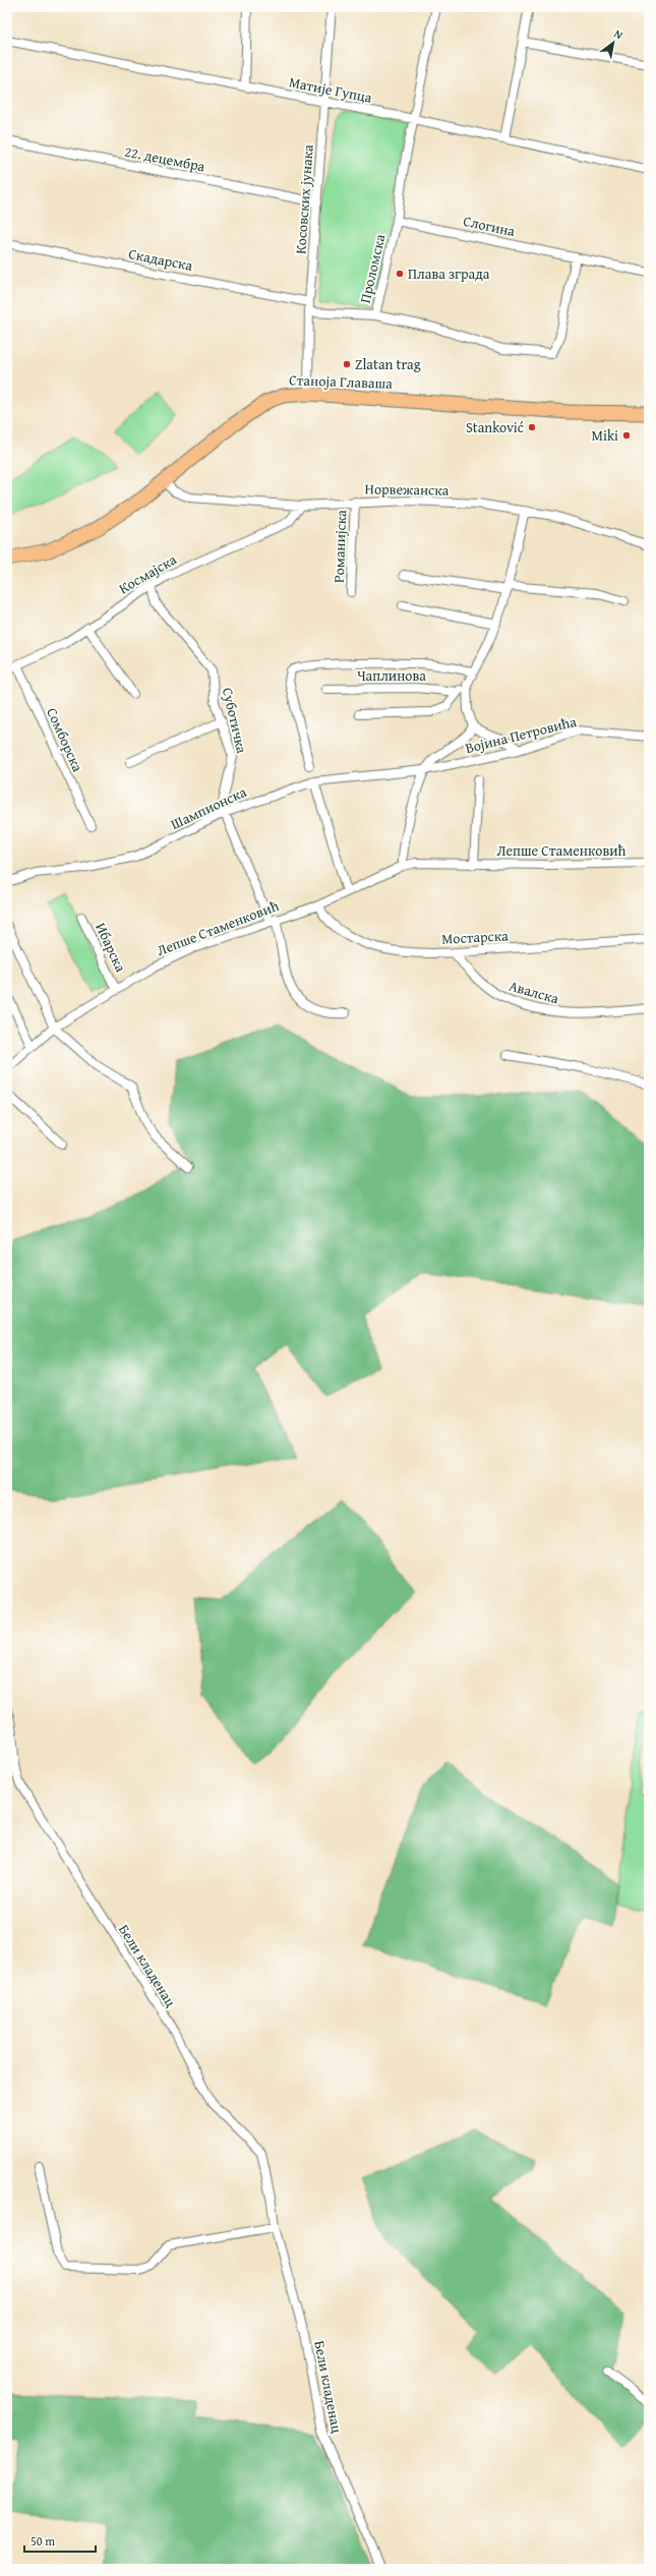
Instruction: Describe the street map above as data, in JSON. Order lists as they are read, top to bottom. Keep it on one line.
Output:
{"streets":{"main road":["Станоја Главаша"],"street":["Матије Гупца","22. децембра","Косовских јунака","Слогина","Скадарска","Проломска","Норвежанска","Романијска","Космајска","Чаплинова","Суботичка","Војина Петровића","Сомборска","Шампионска","Лепше Стаменковић","Мостарска","Ибарска","Авалска","Бели кладенац"]},"crossings":[["Матије Гупца","Косовских јунака"],["Матије Гупца","Проломска"],["22. децембра","Косовских јунака"],["Косовских јунака","Скадарска"],["Косовских јунака","Станоја Главаша"],["Слогина","Проломска"],["Станоја Главаша","Норвежанска"],["Норвежанска","Романијска"],["Норвежанска","Космајска"],["Космајска","Суботичка"],["Космајска","Сомборска"],["Суботичка","Шампионска"],["Суботичка","Лепше Стаменковић"],["Војина Петровића","Шампионска"],["Лепше Стаменковић","Мостарска"],["Лепше Стаменковић","Ибарска"],["Мостарска","Авалска"]],"places":["Плава зграда","Zlatan trag","Stanković","Miki"],"scale_bar":"50 m","north":"top right"}
